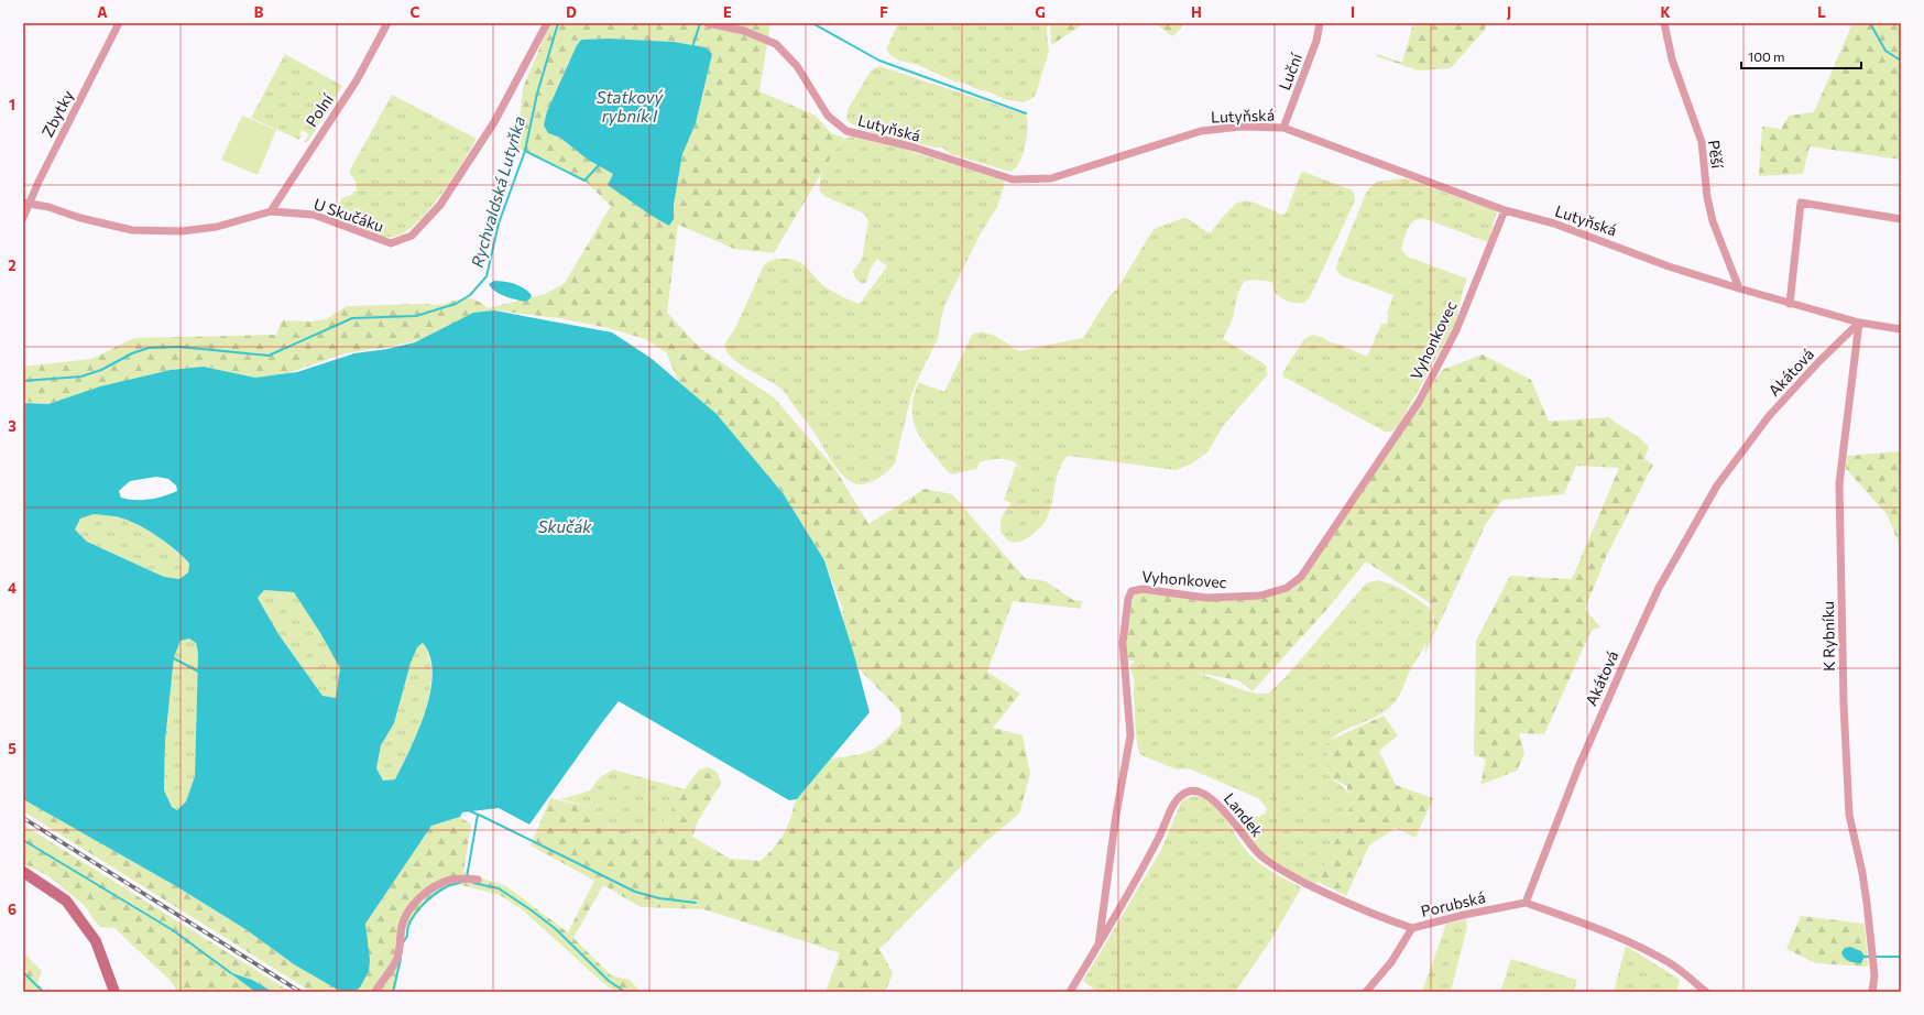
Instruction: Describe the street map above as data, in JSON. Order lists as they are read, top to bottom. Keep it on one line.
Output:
{"streets":{"street":["Luční","Polní","Zbytky","Lutyňská","Pěší","U Skučáku","Vyhonkovec","Akátová","K Rybníku","Landek","Porubská"]},"crossings":[["Luční","Lutyňská"],["Polní","U Skučáku"],["Zbytky","U Skučáku"],["Lutyňská","Pěší"],["Lutyňská","Vyhonkovec"],["Lutyňská","Akátová"],["Lutyňská","K Rybníku"],["Vyhonkovec","Landek"],["Akátová","K Rybníku"],["Akátová","Porubská"],["Landek","Porubská"]],"water":["Statkový rybník I","Rychvaldská Lutyňka","Skučák"],"scale_bar":"100 m","grid":{"columns":["A","B","C","D","E","F","G","H","I","J","K","L"],"rows":["1","2","3","4","5","6"]}}
